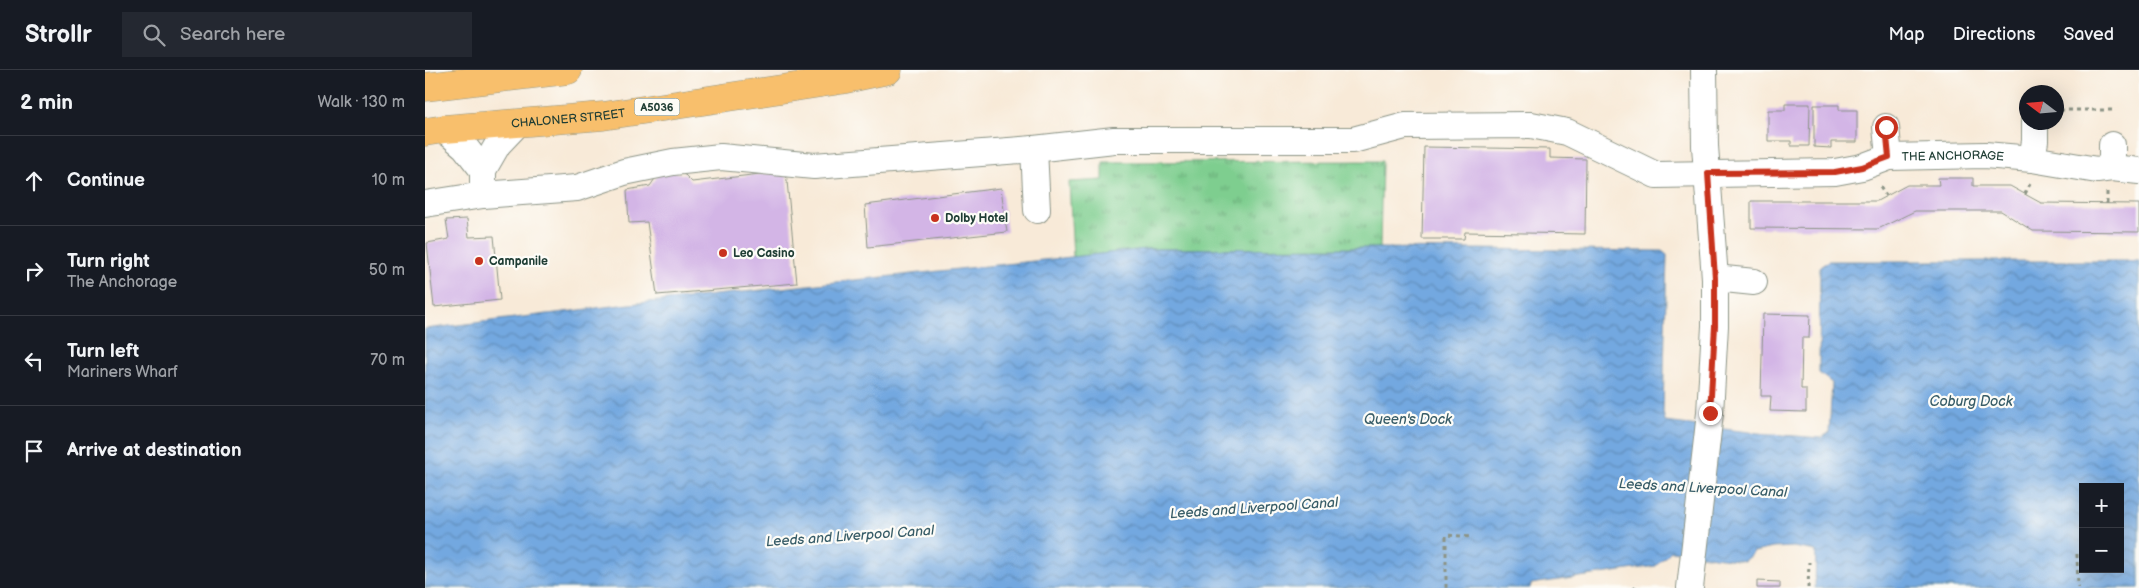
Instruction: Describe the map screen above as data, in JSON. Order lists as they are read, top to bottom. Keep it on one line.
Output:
{"streets":{"highway":["A5036","CHALONER STREET"],"street":["THE ANCHORAGE"]},"water":["Coburg Dock","Queen's Dock","Leeds and Liverpool Canal"],"places":["Dolby Hotel","Leo Casino","Campanile"],"north":"left","page":{"header":"Strollr","search":"Search here","nav":["Map","Directions","Saved"],"heading":["2 min","Walk · 130 m"],"list":[["Continue","10 m"],["Turn right","The Anchorage","50 m"],["Turn left","Mariners Wharf","70 m"],"Arrive at destination"],"map_buttons":["+","−"]}}
